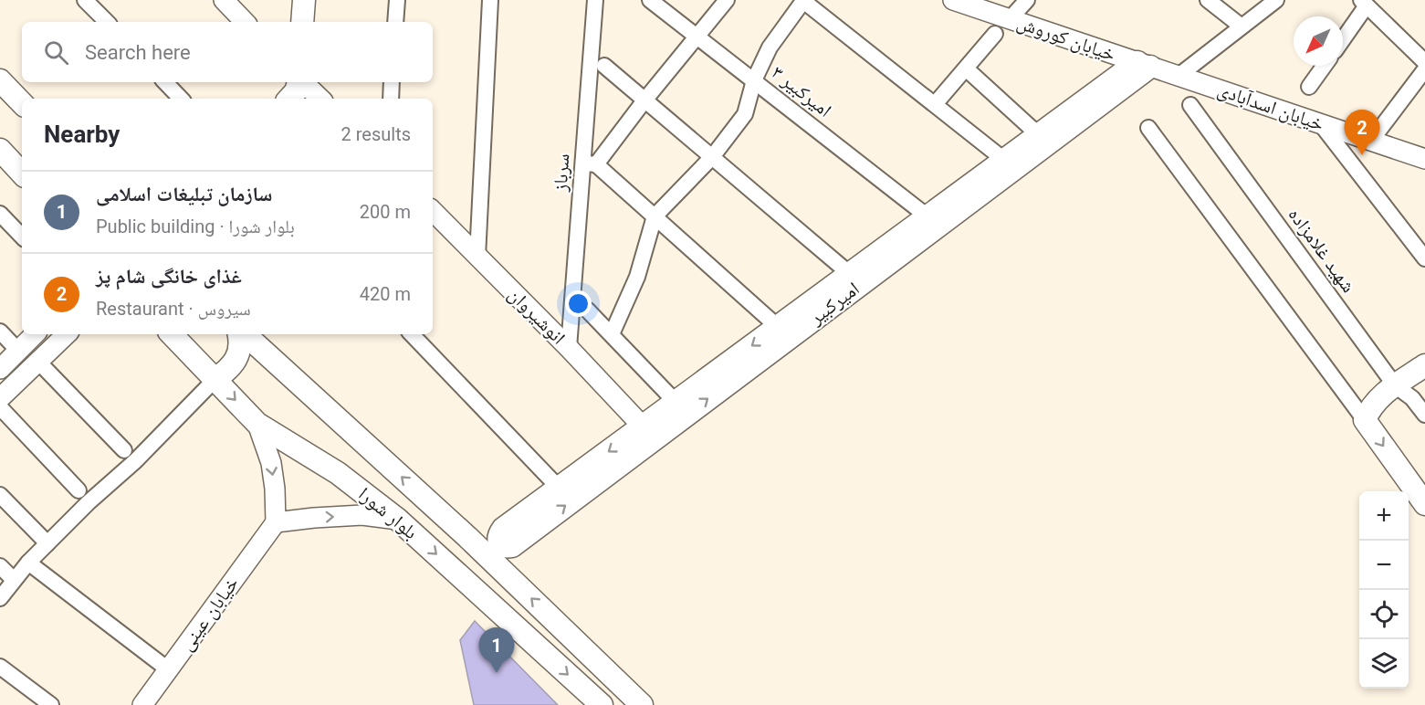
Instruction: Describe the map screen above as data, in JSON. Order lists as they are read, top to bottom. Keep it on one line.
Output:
{"streets":{"main road":["امیرکبیر","بلوار شورا"],"street":["خیابان کوروش","امیرکبیر ۳","خیابان اسدآبادی","سرباز","شهید غلامزاده","انوشیروان","خیابان عینی"]},"crossings":[["خیابان کوروش","خیابان اسدآبادی"],["خیابان کوروش","امیرکبیر"],["امیرکبیر ۳","امیرکبیر"],["سرباز","انوشیروان"],["امیرکبیر","انوشیروان"]],"north":"bottom left","page":{"search":"Search here","heading":["Nearby","2 results"],"pins":["2","1"],"list":[{"mark":"1","name":"سازمان تبلیغات اسلامی","note":"Public building · بلوار شورا","value":"200 m"},{"mark":"2","name":"غذای خانگی شام پز","note":"Restaurant · سیروس","value":"420 m"}],"map_buttons":["+","−"]}}
